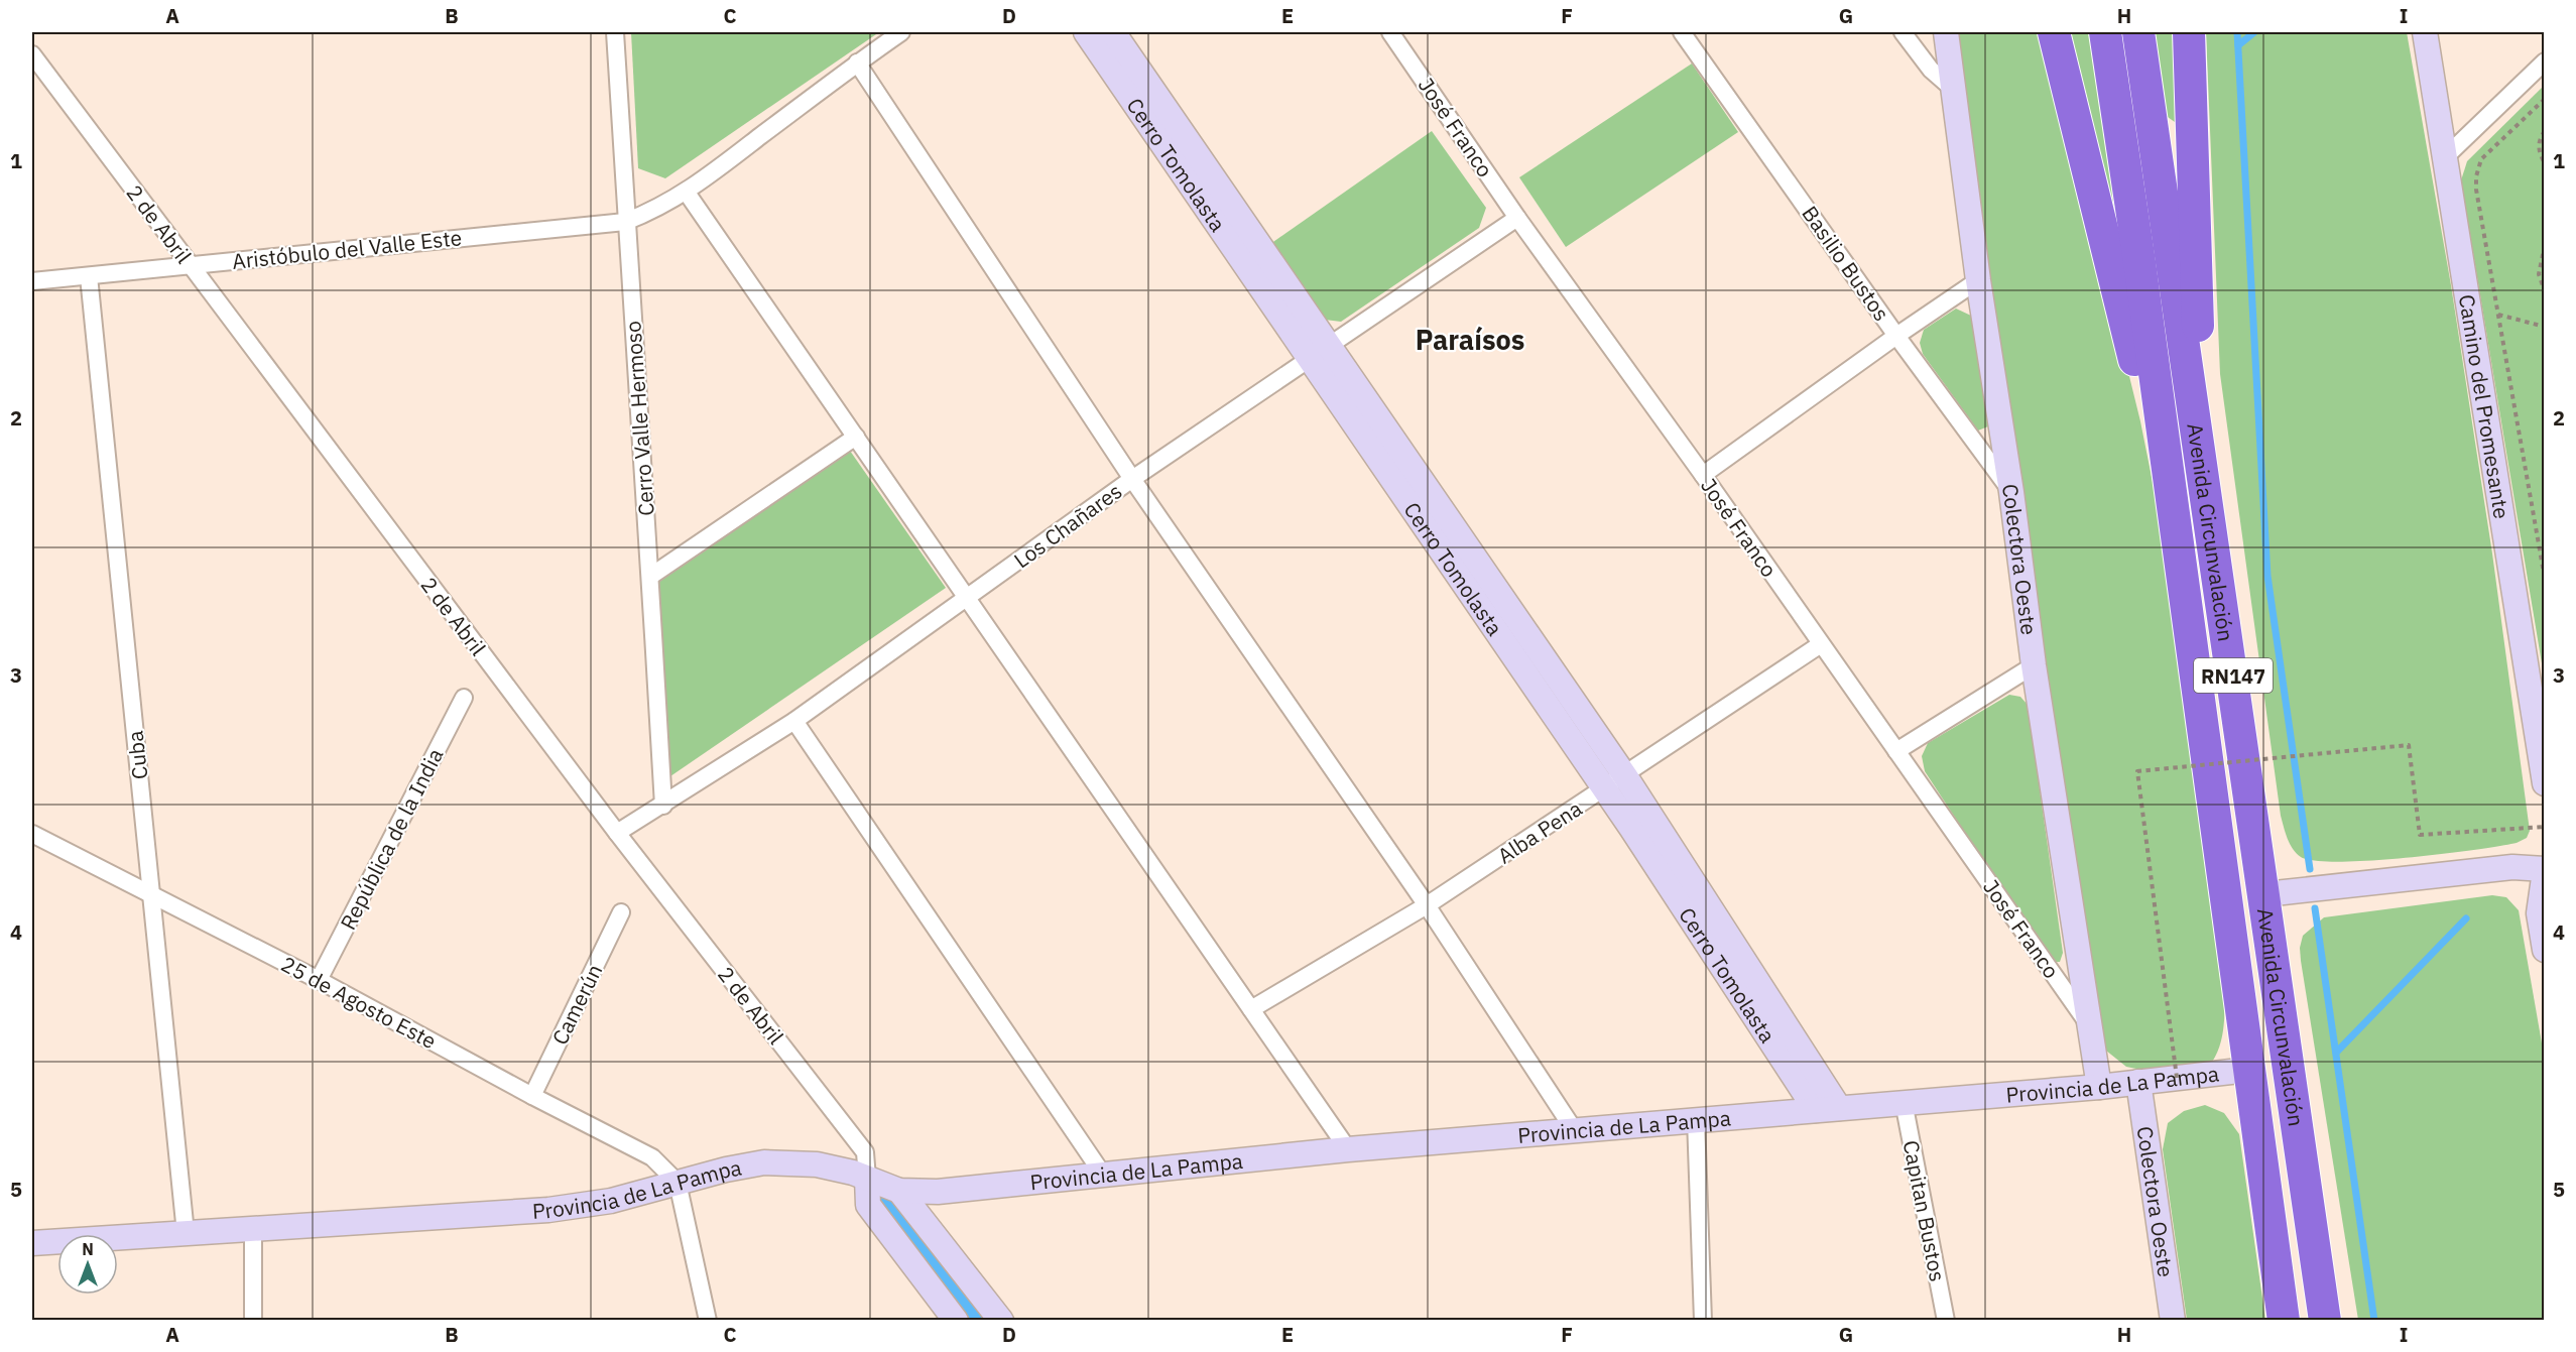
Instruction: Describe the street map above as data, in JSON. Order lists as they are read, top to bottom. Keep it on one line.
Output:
{"streets":{"highway":["Avenida Circunvalación","RN147"],"street":["José Franco","Cerro Tomolasta","2 de Abril","Aristóbulo del Valle Este","Basilio Bustos","Camino del Promesante","Cerro Valle Hermoso","Los Chañares","Colectora Oeste","Cuba","Alba Pena","República de la India","25 de Agosto Este","Camerún","Provincia de La Pampa","Capitan Bustos"]},"crossings":[["José Franco","Los Chañares"],["José Franco","Colectora Oeste"],["José Franco","Alba Pena"],["Cerro Tomolasta","Los Chañares"],["Cerro Tomolasta","Alba Pena"],["Cerro Tomolasta","Provincia de La Pampa"],["2 de Abril","Aristóbulo del Valle Este"],["2 de Abril","Los Chañares"],["2 de Abril","Provincia de La Pampa"],["Aristóbulo del Valle Este","Cerro Valle Hermoso"],["Aristóbulo del Valle Este","Cuba"],["Basilio Bustos","Colectora Oeste"],["Cerro Valle Hermoso","Los Chañares"],["Avenida Circunvalación","Provincia de La Pampa"],["Colectora Oeste","Provincia de La Pampa"],["Cuba","25 de Agosto Este"],["Cuba","Provincia de La Pampa"],["República de la India","25 de Agosto Este"],["25 de Agosto Este","Camerún"],["25 de Agosto Este","Provincia de La Pampa"],["Provincia de La Pampa","Capitan Bustos"]],"districts":["Paraísos"],"north":"top","grid":{"columns":["A","B","C","D","E","F","G","H","I"],"rows":["1","2","3","4","5"]}}
